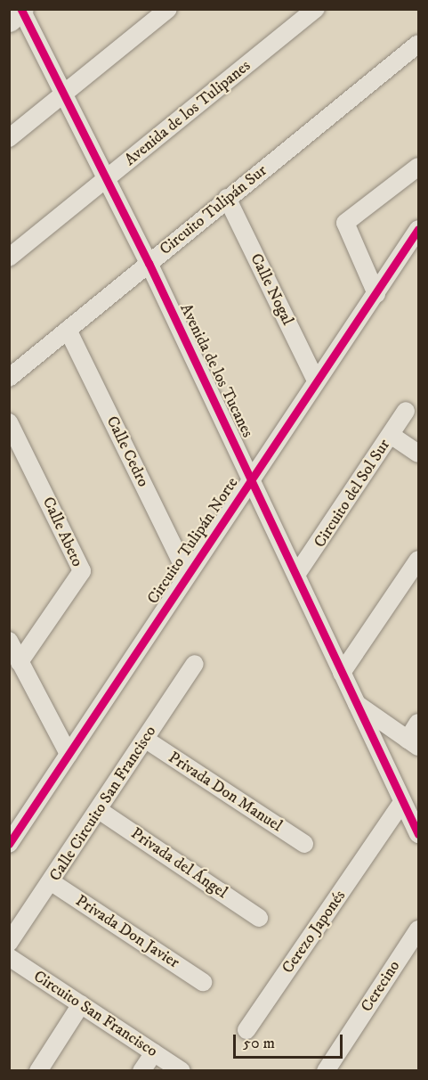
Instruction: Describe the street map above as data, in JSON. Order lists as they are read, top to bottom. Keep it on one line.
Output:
{"streets":{"street":["Avenida de los Tulipanes","Circuito Tulipán Sur","Calle Nogal","Avenida de los Tucanes","Calle Cedro","Circuito del Sol Sur","Calle Abeto","Circuito Tulipán Norte","Privada Don Manuel","Calle Circuito San Francisco","Privada del Ángel","Privada Don Javier","Cerezo Japonés","Cerecino","Circuito San Francisco"]},"crossings":[["Avenida de los Tulipanes","Avenida de los Tucanes"],["Circuito Tulipán Sur","Calle Nogal"],["Circuito Tulipán Sur","Avenida de los Tucanes"],["Circuito Tulipán Sur","Calle Cedro"],["Calle Nogal","Circuito Tulipán Norte"],["Avenida de los Tucanes","Circuito del Sol Sur"],["Avenida de los Tucanes","Circuito Tulipán Norte"],["Avenida de los Tucanes","Cerezo Japonés"],["Calle Cedro","Circuito Tulipán Norte"],["Privada Don Manuel","Calle Circuito San Francisco"],["Calle Circuito San Francisco","Privada del Ángel"],["Calle Circuito San Francisco","Privada Don Javier"]],"scale_bar":"50 m"}
